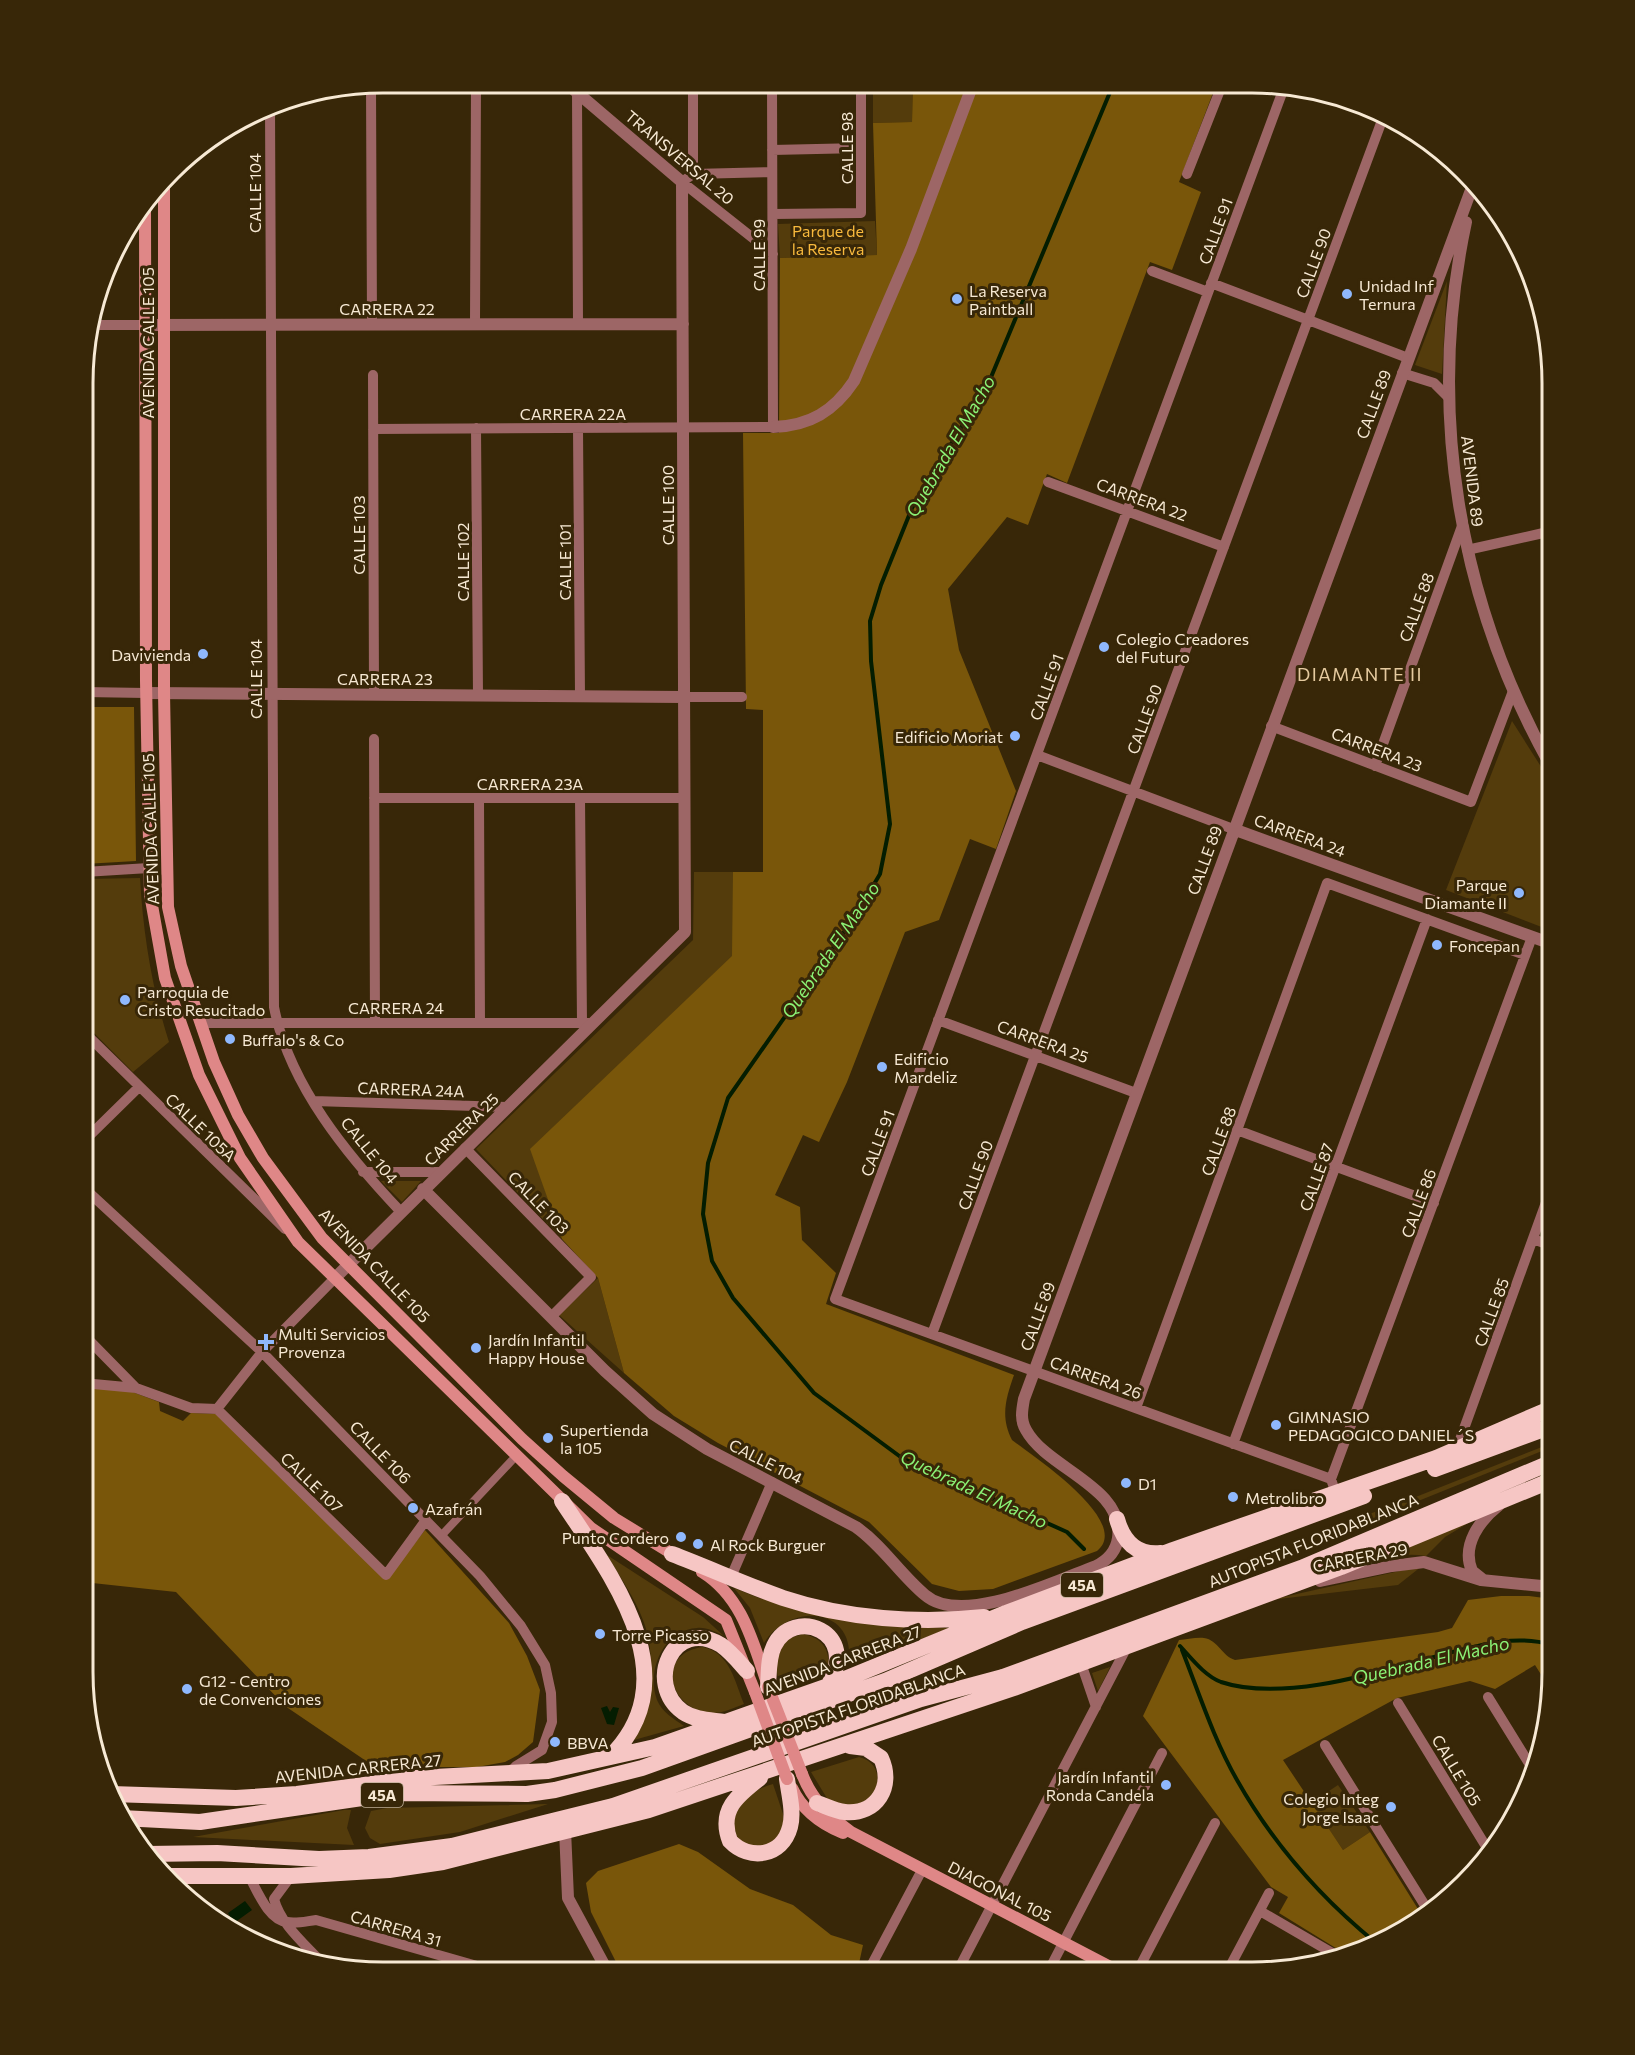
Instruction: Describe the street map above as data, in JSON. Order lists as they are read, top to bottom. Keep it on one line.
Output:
{"streets":{"highway":["AUTOPISTA FLORIDABLANCA","45A","AVENIDA CARRERA 27"],"main road":["AVENIDA CALLE 105","DIAGONAL 105"],"street":["CALLE 98","TRANSVERSAL 20","CALLE 104","CALLE 91","CALLE 99","CALLE 90","CARRERA 22","CALLE 89","CARRERA 22A","AVENIDA 89","CALLE 100","CALLE 103","CALLE 102","CALLE 101","CALLE 88","CARRERA 23","CARRERA 23A","CARRERA 24","CARRERA 25","CARRERA 24A","CALLE 105A","CALLE 87","CALLE 86","CALLE 85","CARRERA 26","CALLE 106","CALLE 107","CARRERA 29","CALLE 105","CARRERA 31"]},"crossings":[["CALLE 98","CALLE 99"],["TRANSVERSAL 20","CALLE 99"],["TRANSVERSAL 20","CALLE 100"],["CALLE 104","CARRERA 22"],["CALLE 104","CALLE 89"],["CALLE 104","CALLE 103"],["CALLE 104","CARRERA 23"],["CALLE 104","CARRERA 24"],["CALLE 104","CARRERA 25"],["CALLE 104","CARRERA 24A"],["CALLE 91","CARRERA 22"],["CALLE 91","CARRERA 24"],["CALLE 91","CARRERA 25"],["CALLE 91","CARRERA 26"],["CALLE 99","CARRERA 22A"],["CALLE 90","CARRERA 22"],["CALLE 90","CARRERA 24"],["CALLE 90","CARRERA 25"],["CALLE 90","CARRERA 26"],["CARRERA 22","AVENIDA CALLE 105"],["CARRERA 22","CALLE 100"],["AVENIDA CALLE 105","CARRERA 23"],["AVENIDA CALLE 105","CARRERA 24"],["AVENIDA CALLE 105","CARRERA 25"],["AVENIDA CALLE 105","CALLE 105A"],["AVENIDA CALLE 105","DIAGONAL 105"],["CALLE 89","CARRERA 23"],["CALLE 89","CARRERA 24"],["CALLE 89","CARRERA 25"],["CALLE 89","CARRERA 26"],["CARRERA 22A","CALLE 100"],["CARRERA 22A","CALLE 103"],["CARRERA 22A","CALLE 102"],["CARRERA 22A","CALLE 101"],["AVENIDA 89","CALLE 88"],["AVENIDA 89","CARRERA 23"],["CALLE 100","CARRERA 23"],["CALLE 100","CARRERA 23A"],["CALLE 100","CARRERA 25"],["CALLE 103","CARRERA 23"],["CALLE 103","CARRERA 25"],["CALLE 102","CARRERA 23"],["CALLE 101","CARRERA 23"],["CALLE 88","CARRERA 23"],["CALLE 88","CALLE 87"],["CALLE 88","CARRERA 26"],["CARRERA 24","CARRERA 25"],["CARRERA 24","CALLE 86"],["CARRERA 25","CARRERA 24A"],["CARRERA 25","CALLE 106"],["CARRERA 25","CALLE 107"],["CALLE 87","CARRERA 26"],["CALLE 86","CARRERA 26"],["CALLE 86","AVENIDA CARRERA 27"],["CALLE 85","AVENIDA CARRERA 27"],["CARRERA 26","AVENIDA CARRERA 27"],["CALLE 106","CALLE 107"],["CALLE 106","AVENIDA CARRERA 27"]],"districts":["DIAMANTE II"],"water":["Quebrada El Macho"],"parks":["Parque de la Reserva"],"places":{"other":["Unidad Inf Ternura","La Reserva Paintball","Colegio Creadores del Futuro","Davivienda","Edificio Moriat","Parque Diamante II","Foncepan","Parroquia de Cristo Resucitado","Buffalo's & Co","Edificio Mardeliz","Jardín Infantil Happy House","GIMNASIO PEDAGOGICO DANIEL´S","Supertienda la 105","D1","Metrolibro","Azafrán","Punto Cordero","Al Rock Burguer","Torre Picasso","G12 - Centro de Convenciones","BBVA","Jardín Infantil Ronda Candela","Colegio Integ Jorge Isaac"],"health":["Multi Servicios Provenza"]}}
